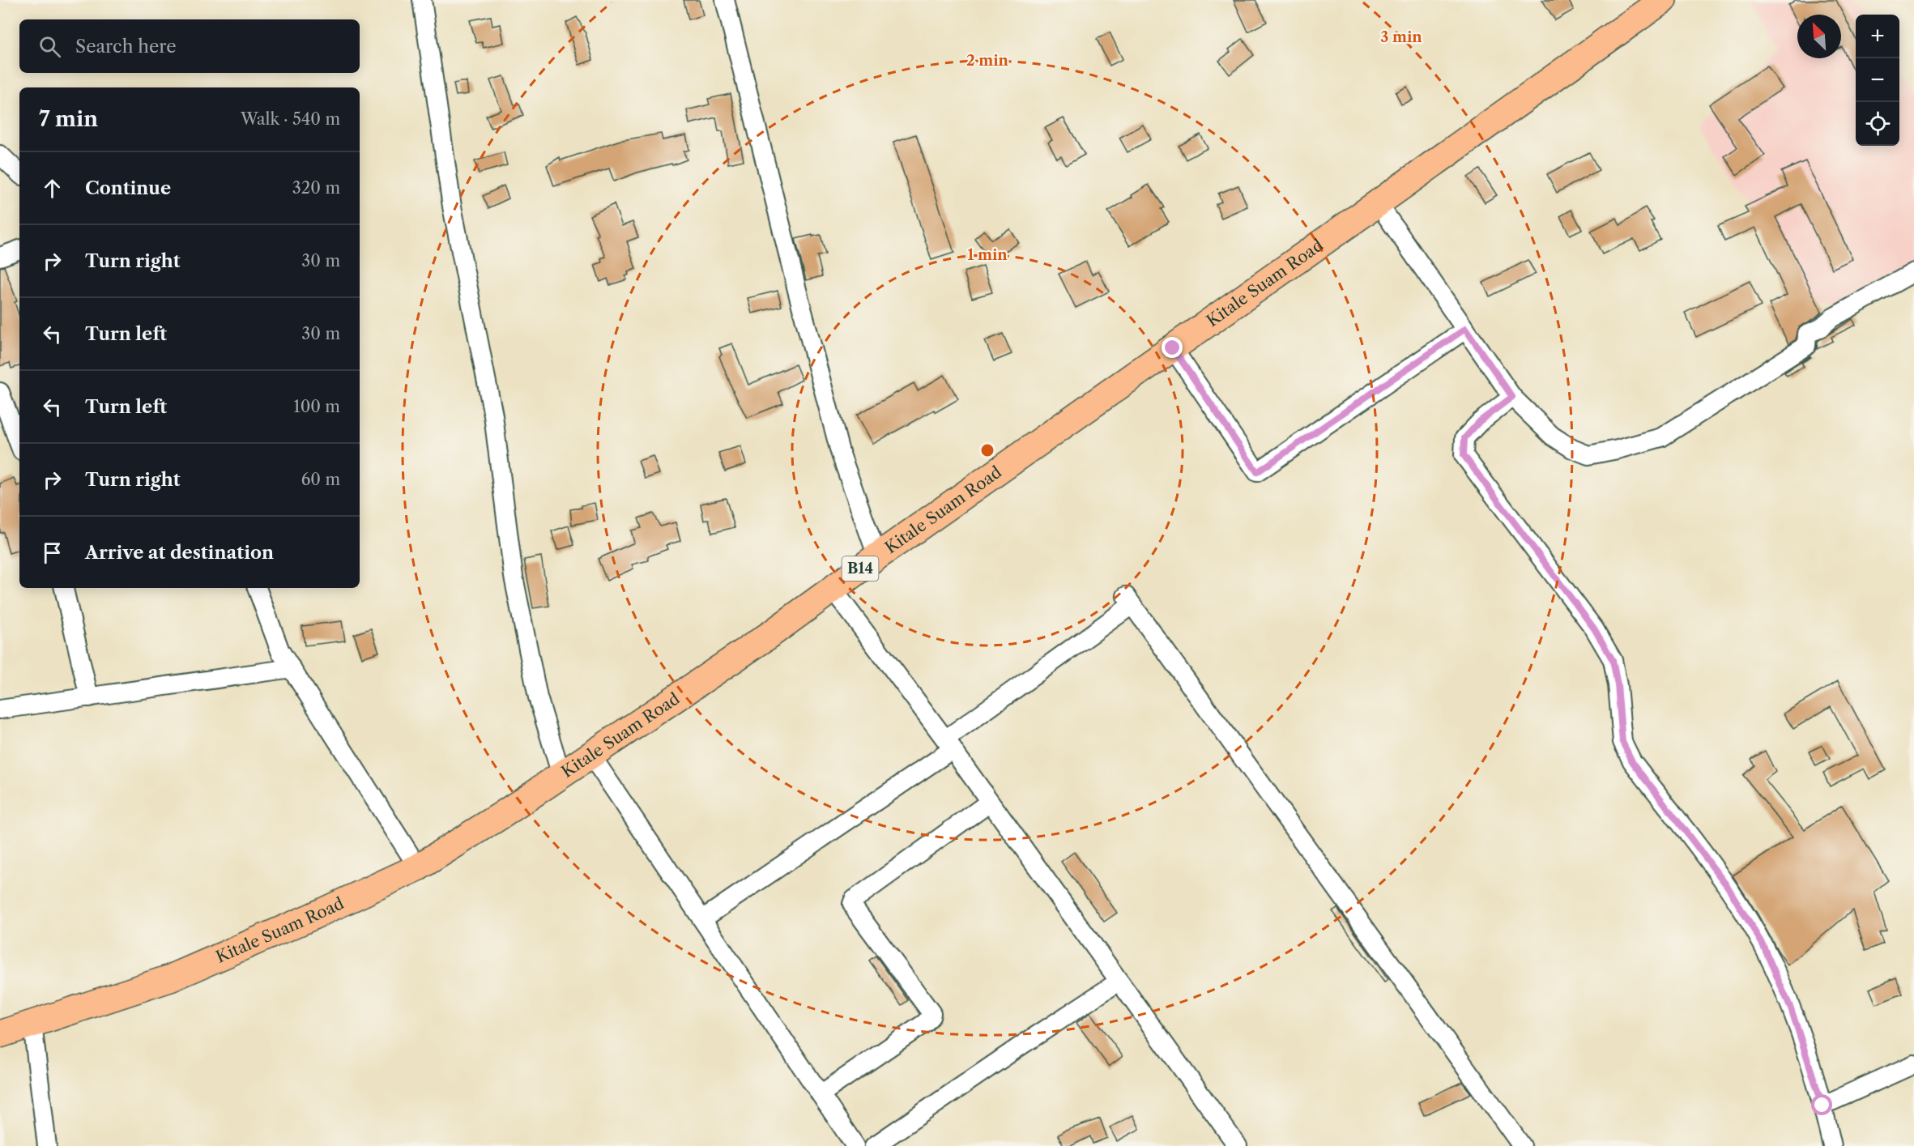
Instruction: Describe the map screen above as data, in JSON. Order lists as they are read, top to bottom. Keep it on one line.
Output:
{"streets":{"highway":["Kitale Suam Road","B14"]},"north":"top left","page":{"map_buttons":["+","−"],"search":"Search here","heading":["7 min","Walk · 540 m"],"list":[["Continue","320 m"],["Turn right","30 m"],["Turn left","30 m"],["Turn left","100 m"],["Turn right","60 m"],"Arrive at destination"]},"rings":["3 min","2 min","1 min"]}
